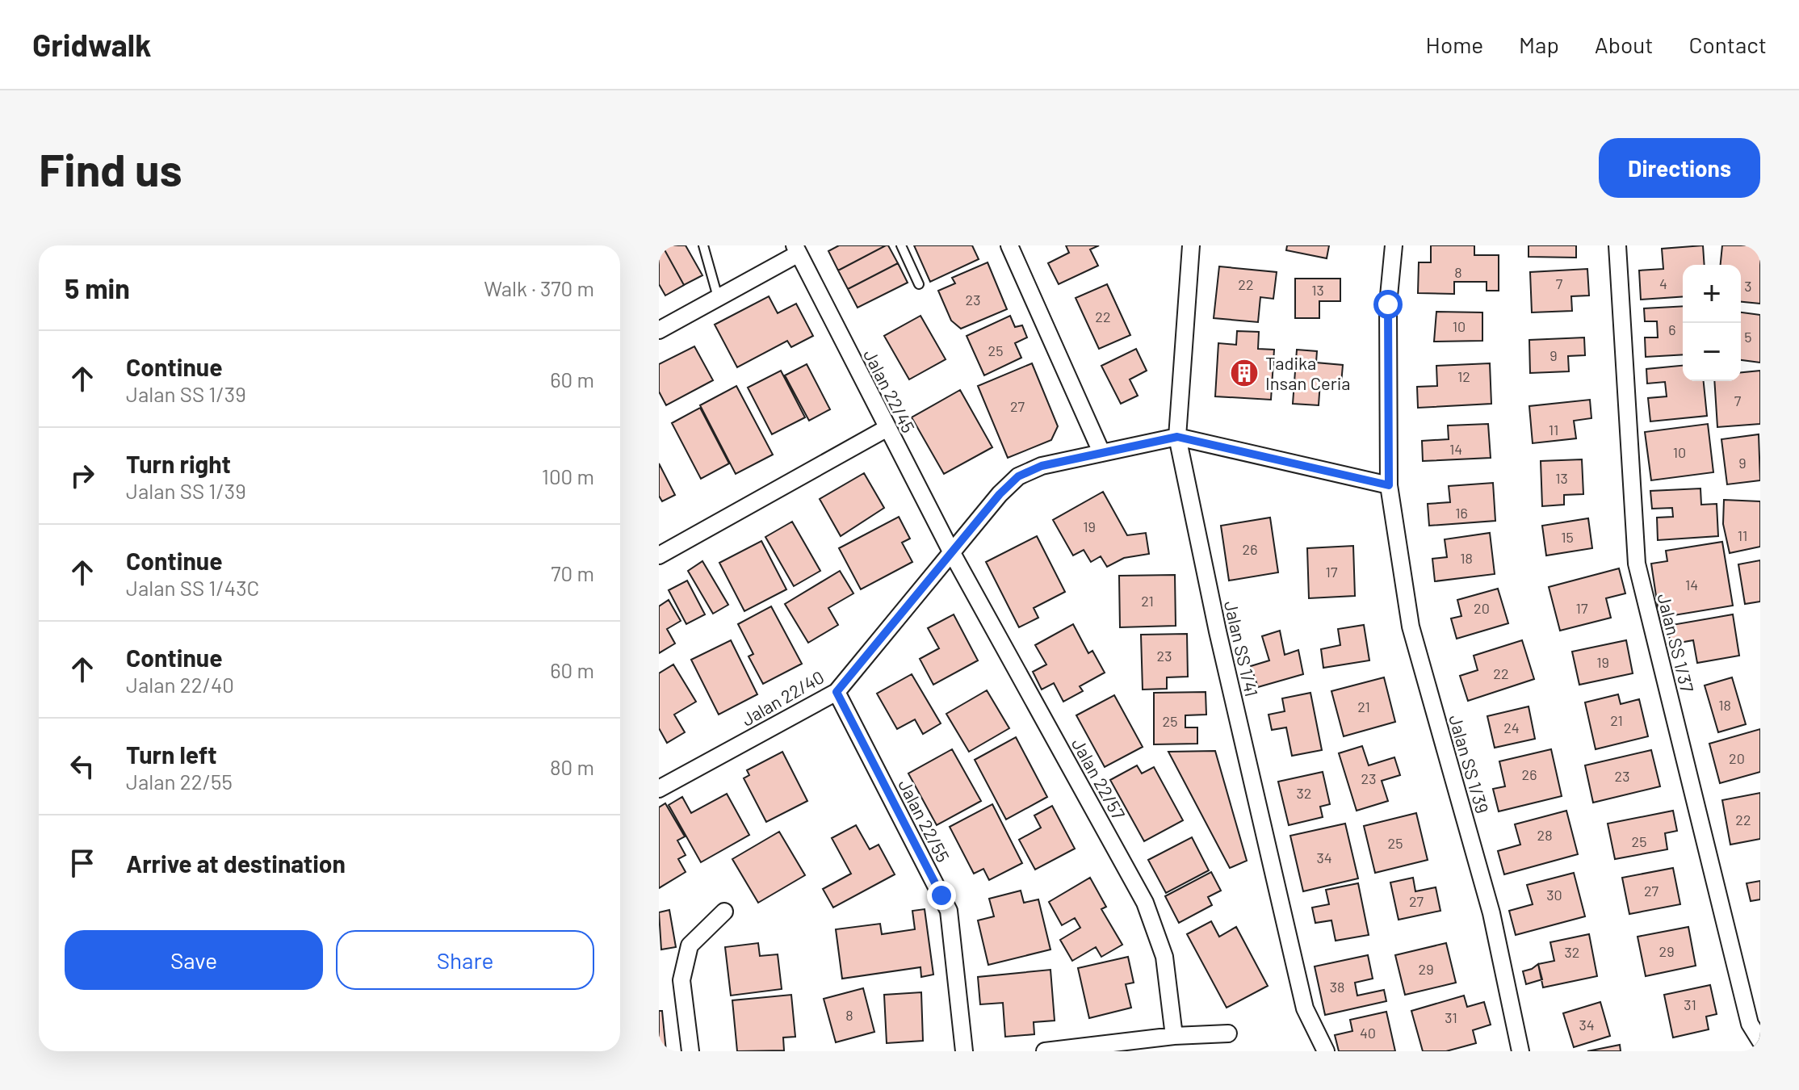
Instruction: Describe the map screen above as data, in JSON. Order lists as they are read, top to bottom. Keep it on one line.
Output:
{"streets":{"street":["Jalan 22/45","Jalan SS 1/37","Jalan SS 1/41","Jalan 22/40","Jalan SS 1/39","Jalan 22/57","Jalan 22/55"]},"crossings":[["Jalan 22/45","Jalan 22/40"],["Jalan 22/45","Jalan 22/57"],["Jalan 22/40","Jalan 22/57"],["Jalan 22/40","Jalan 22/55"]],"places":{"building":["Tadika Insan Ceria"]},"house_numbers":["8","7","4","22","3","13","23","22","10","6","5","25","9","12","7","27","11","14","10","9","13","16","19","11","15","26","18","17","14","21","20","17","23","19","22","18","21","21","25","24","20","26","23","23","32","22","28","25","25","34","27","30","27","29","32","29","38","31","8","31","34","40"],"page":{"header":"Gridwalk","nav":["Home","Map","About","Contact"],"buttons":["Directions",["Save","Share"]],"title":"Find us","heading":["5 min","Walk · 370 m"],"map_buttons":["+","−"],"list":[["Continue","Jalan SS 1/39","60 m"],["Turn right","Jalan SS 1/39","100 m"],["Continue","Jalan SS 1/43C","70 m"],["Continue","Jalan 22/40","60 m"],["Turn left","Jalan 22/55","80 m"],"Arrive at destination"]}}
